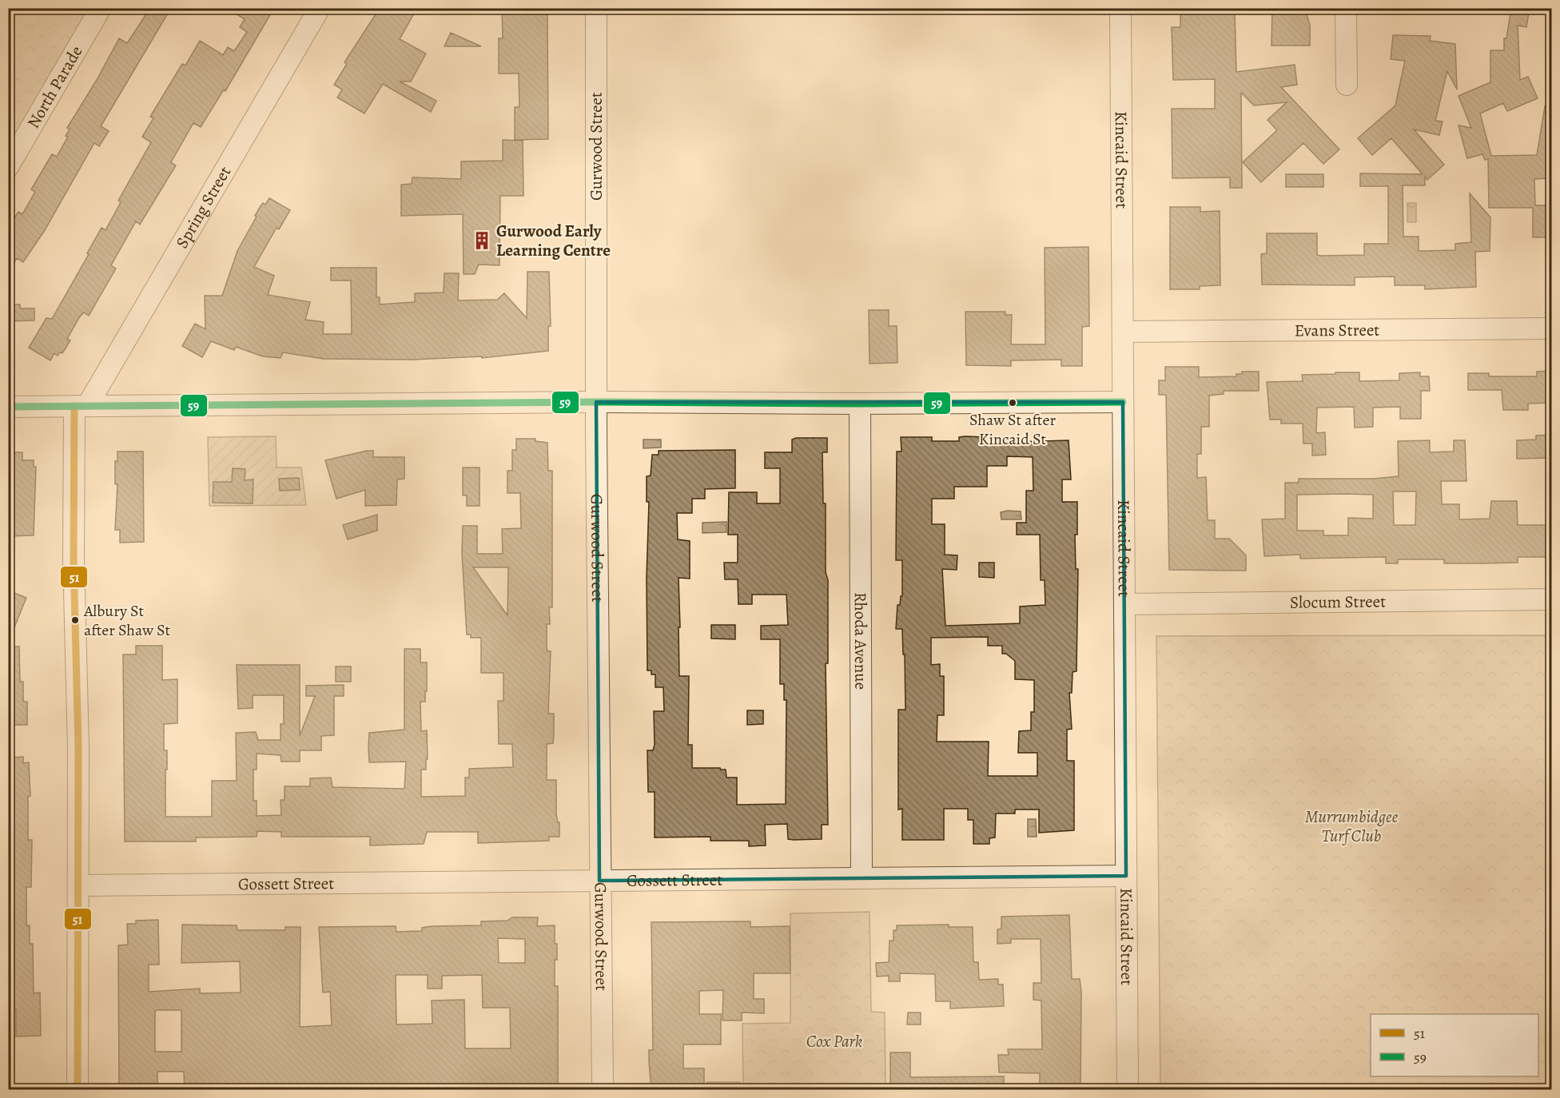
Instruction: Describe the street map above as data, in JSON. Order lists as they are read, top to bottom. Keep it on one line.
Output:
{"streets":{"street":["North Parade","Gurwood Street","Kincaid Street","Spring Street","Evans Street","Slocum Street","Rhoda Avenue","Gossett Street"]},"crossings":[["Gurwood Street","Gossett Street"],["Kincaid Street","Evans Street"],["Kincaid Street","Slocum Street"],["Kincaid Street","Gossett Street"],["Rhoda Avenue","Gossett Street"]],"parks":["Murrumbidgee Turf Club","Cox Park"],"places":{"building":["Gurwood Early Learning Centre"],"other":["Shaw St after Kincaid St","Albury St after Shaw St"]},"lines":["transit line 59","transit line 51"],"legend":["51","59"]}
